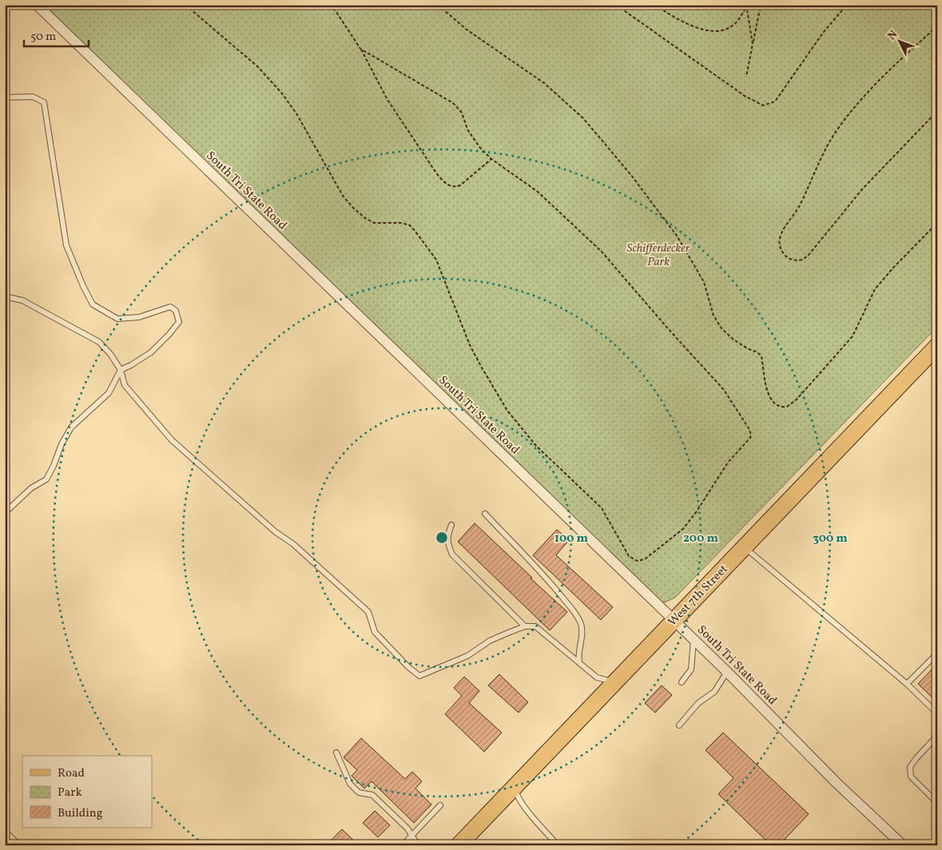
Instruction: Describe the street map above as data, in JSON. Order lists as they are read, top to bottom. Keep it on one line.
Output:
{"streets":{"main road":["West 7th Street"],"street":["South Tri State Road"]},"crossings":[["South Tri State Road","West 7th Street"]],"parks":["Schifferdecker Park"],"legend":["Road","Park","Building"],"scale_bar":"50 m","north":"top left","rings":["100 m","200 m","300 m"]}
